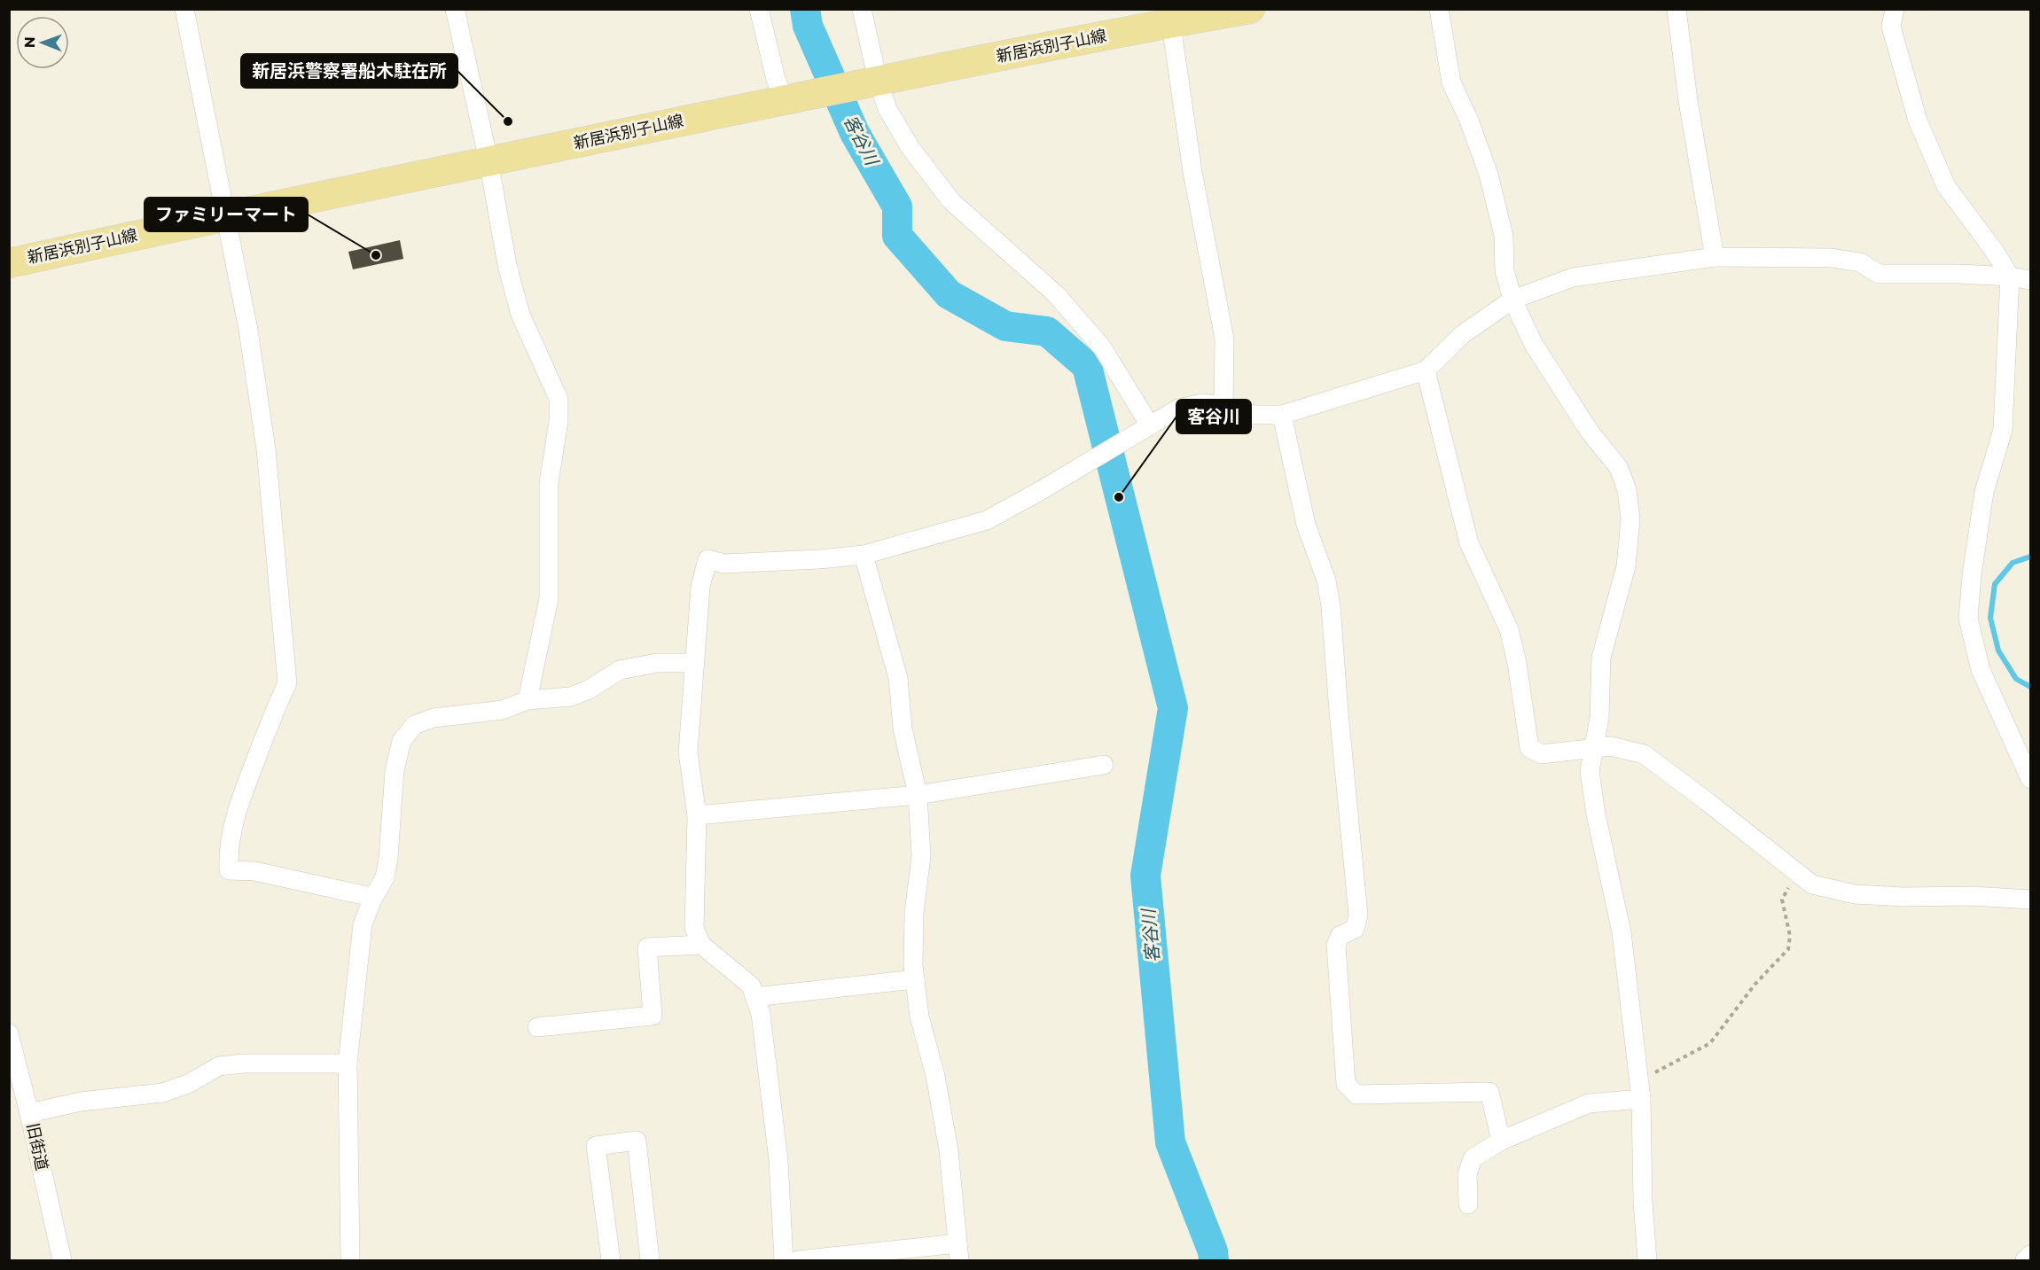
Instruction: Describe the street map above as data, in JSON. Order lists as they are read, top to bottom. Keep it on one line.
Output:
{"streets":{"main road":["新居浜別子山線"],"street":["旧街道"]},"water":["客谷川"],"places":["新居浜警察署船木駐在所","ファミリーマート","客谷川"],"north":"left"}
